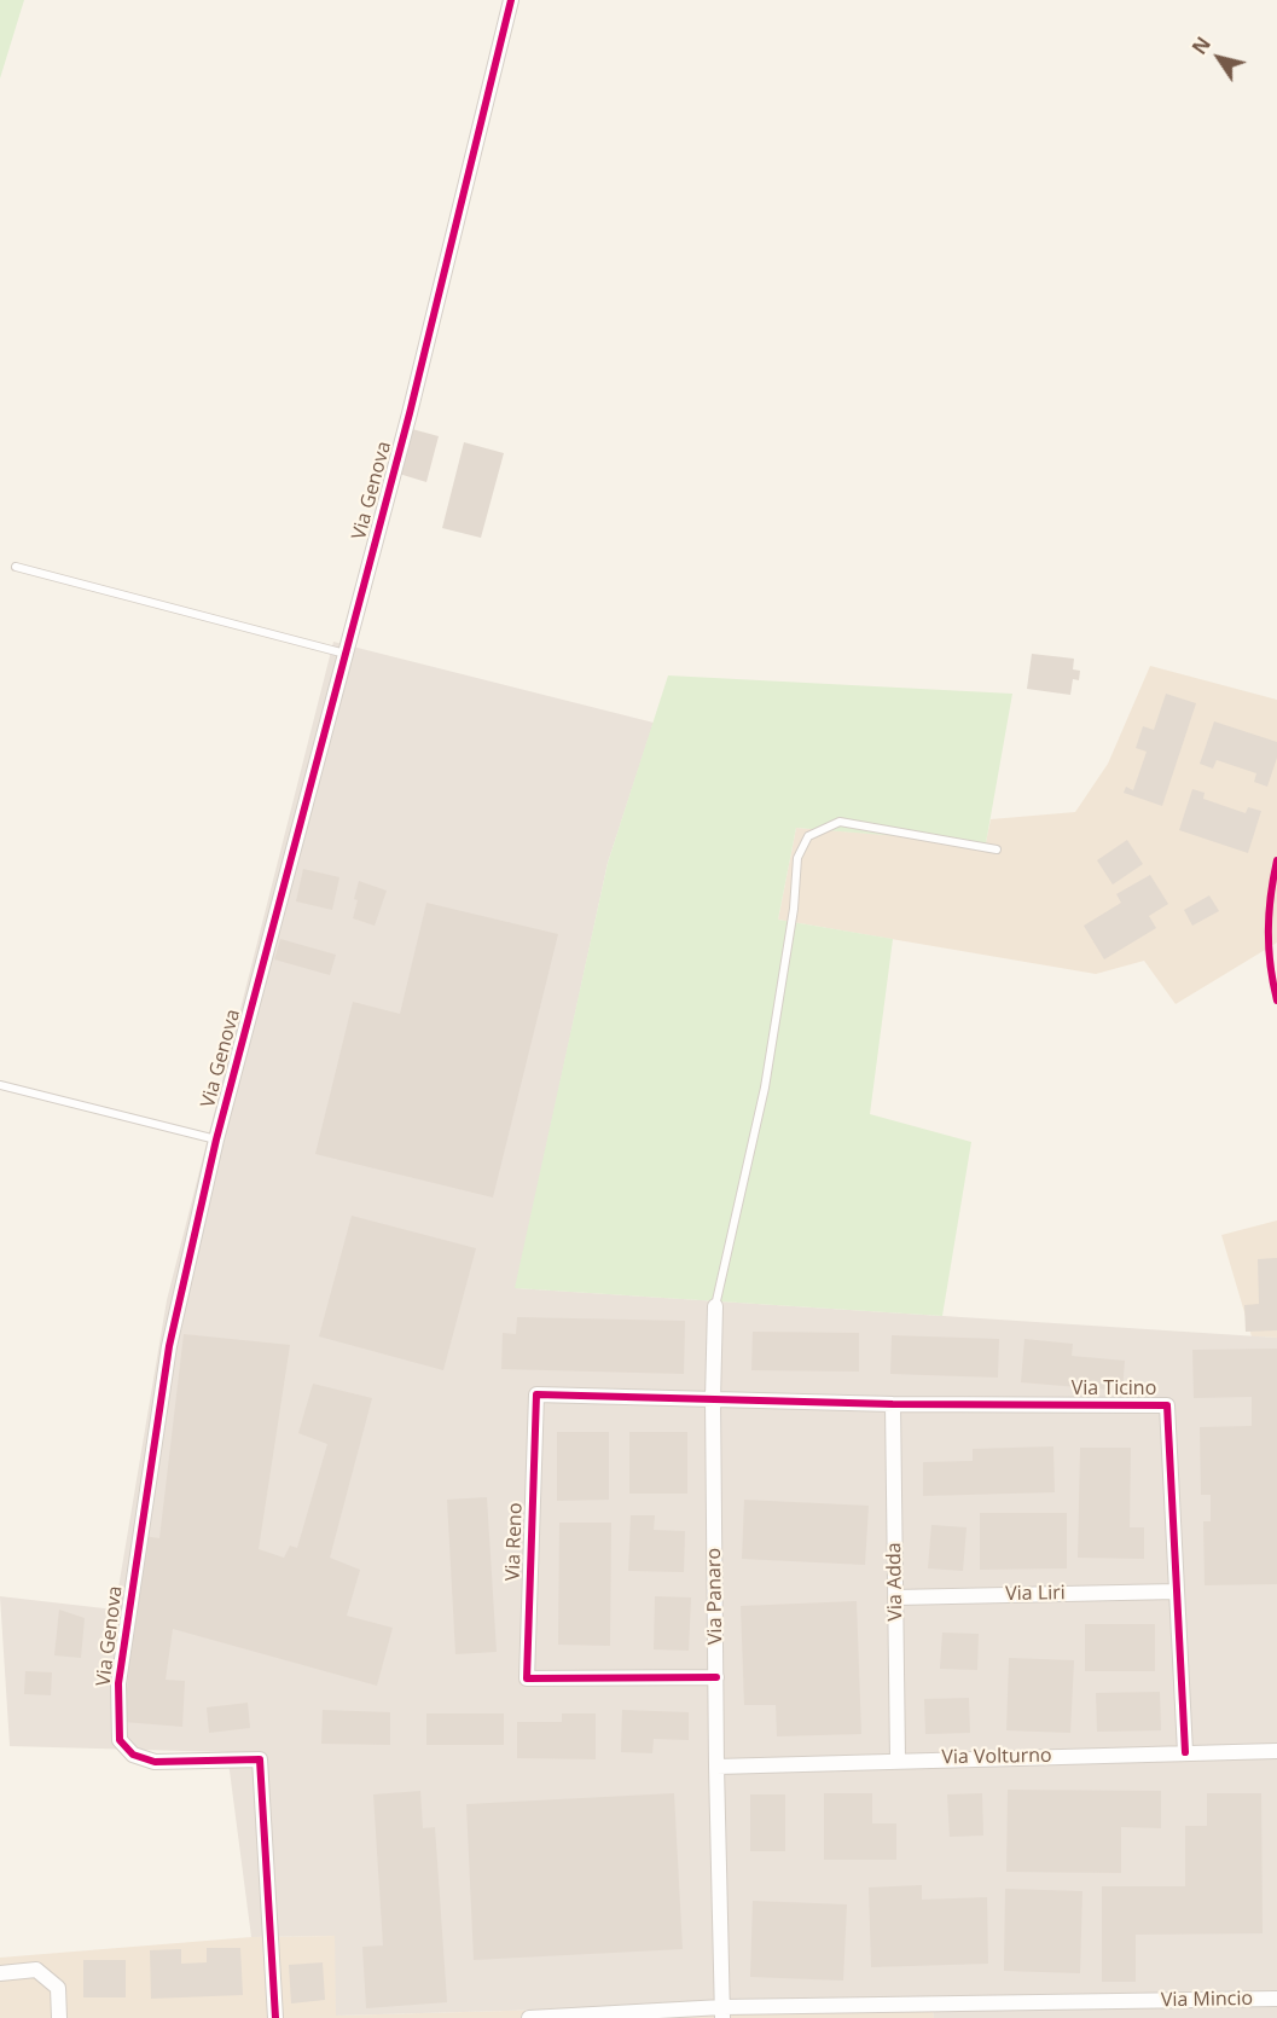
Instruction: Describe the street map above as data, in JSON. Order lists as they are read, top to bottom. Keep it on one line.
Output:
{"streets":{"street":["Via Genova","Via Ticino","Via Reno","Via Adda","Via Liri","Via Panaro","Via Volturno","Via Mincio"]},"crossings":[["Via Ticino","Via Reno"],["Via Ticino","Via Adda"],["Via Ticino","Via Liri"],["Via Ticino","Via Panaro"],["Via Ticino","Via Volturno"],["Via Reno","Via Panaro"],["Via Adda","Via Liri"],["Via Adda","Via Volturno"],["Via Panaro","Via Volturno"],["Via Panaro","Via Mincio"]],"north":"top left"}
